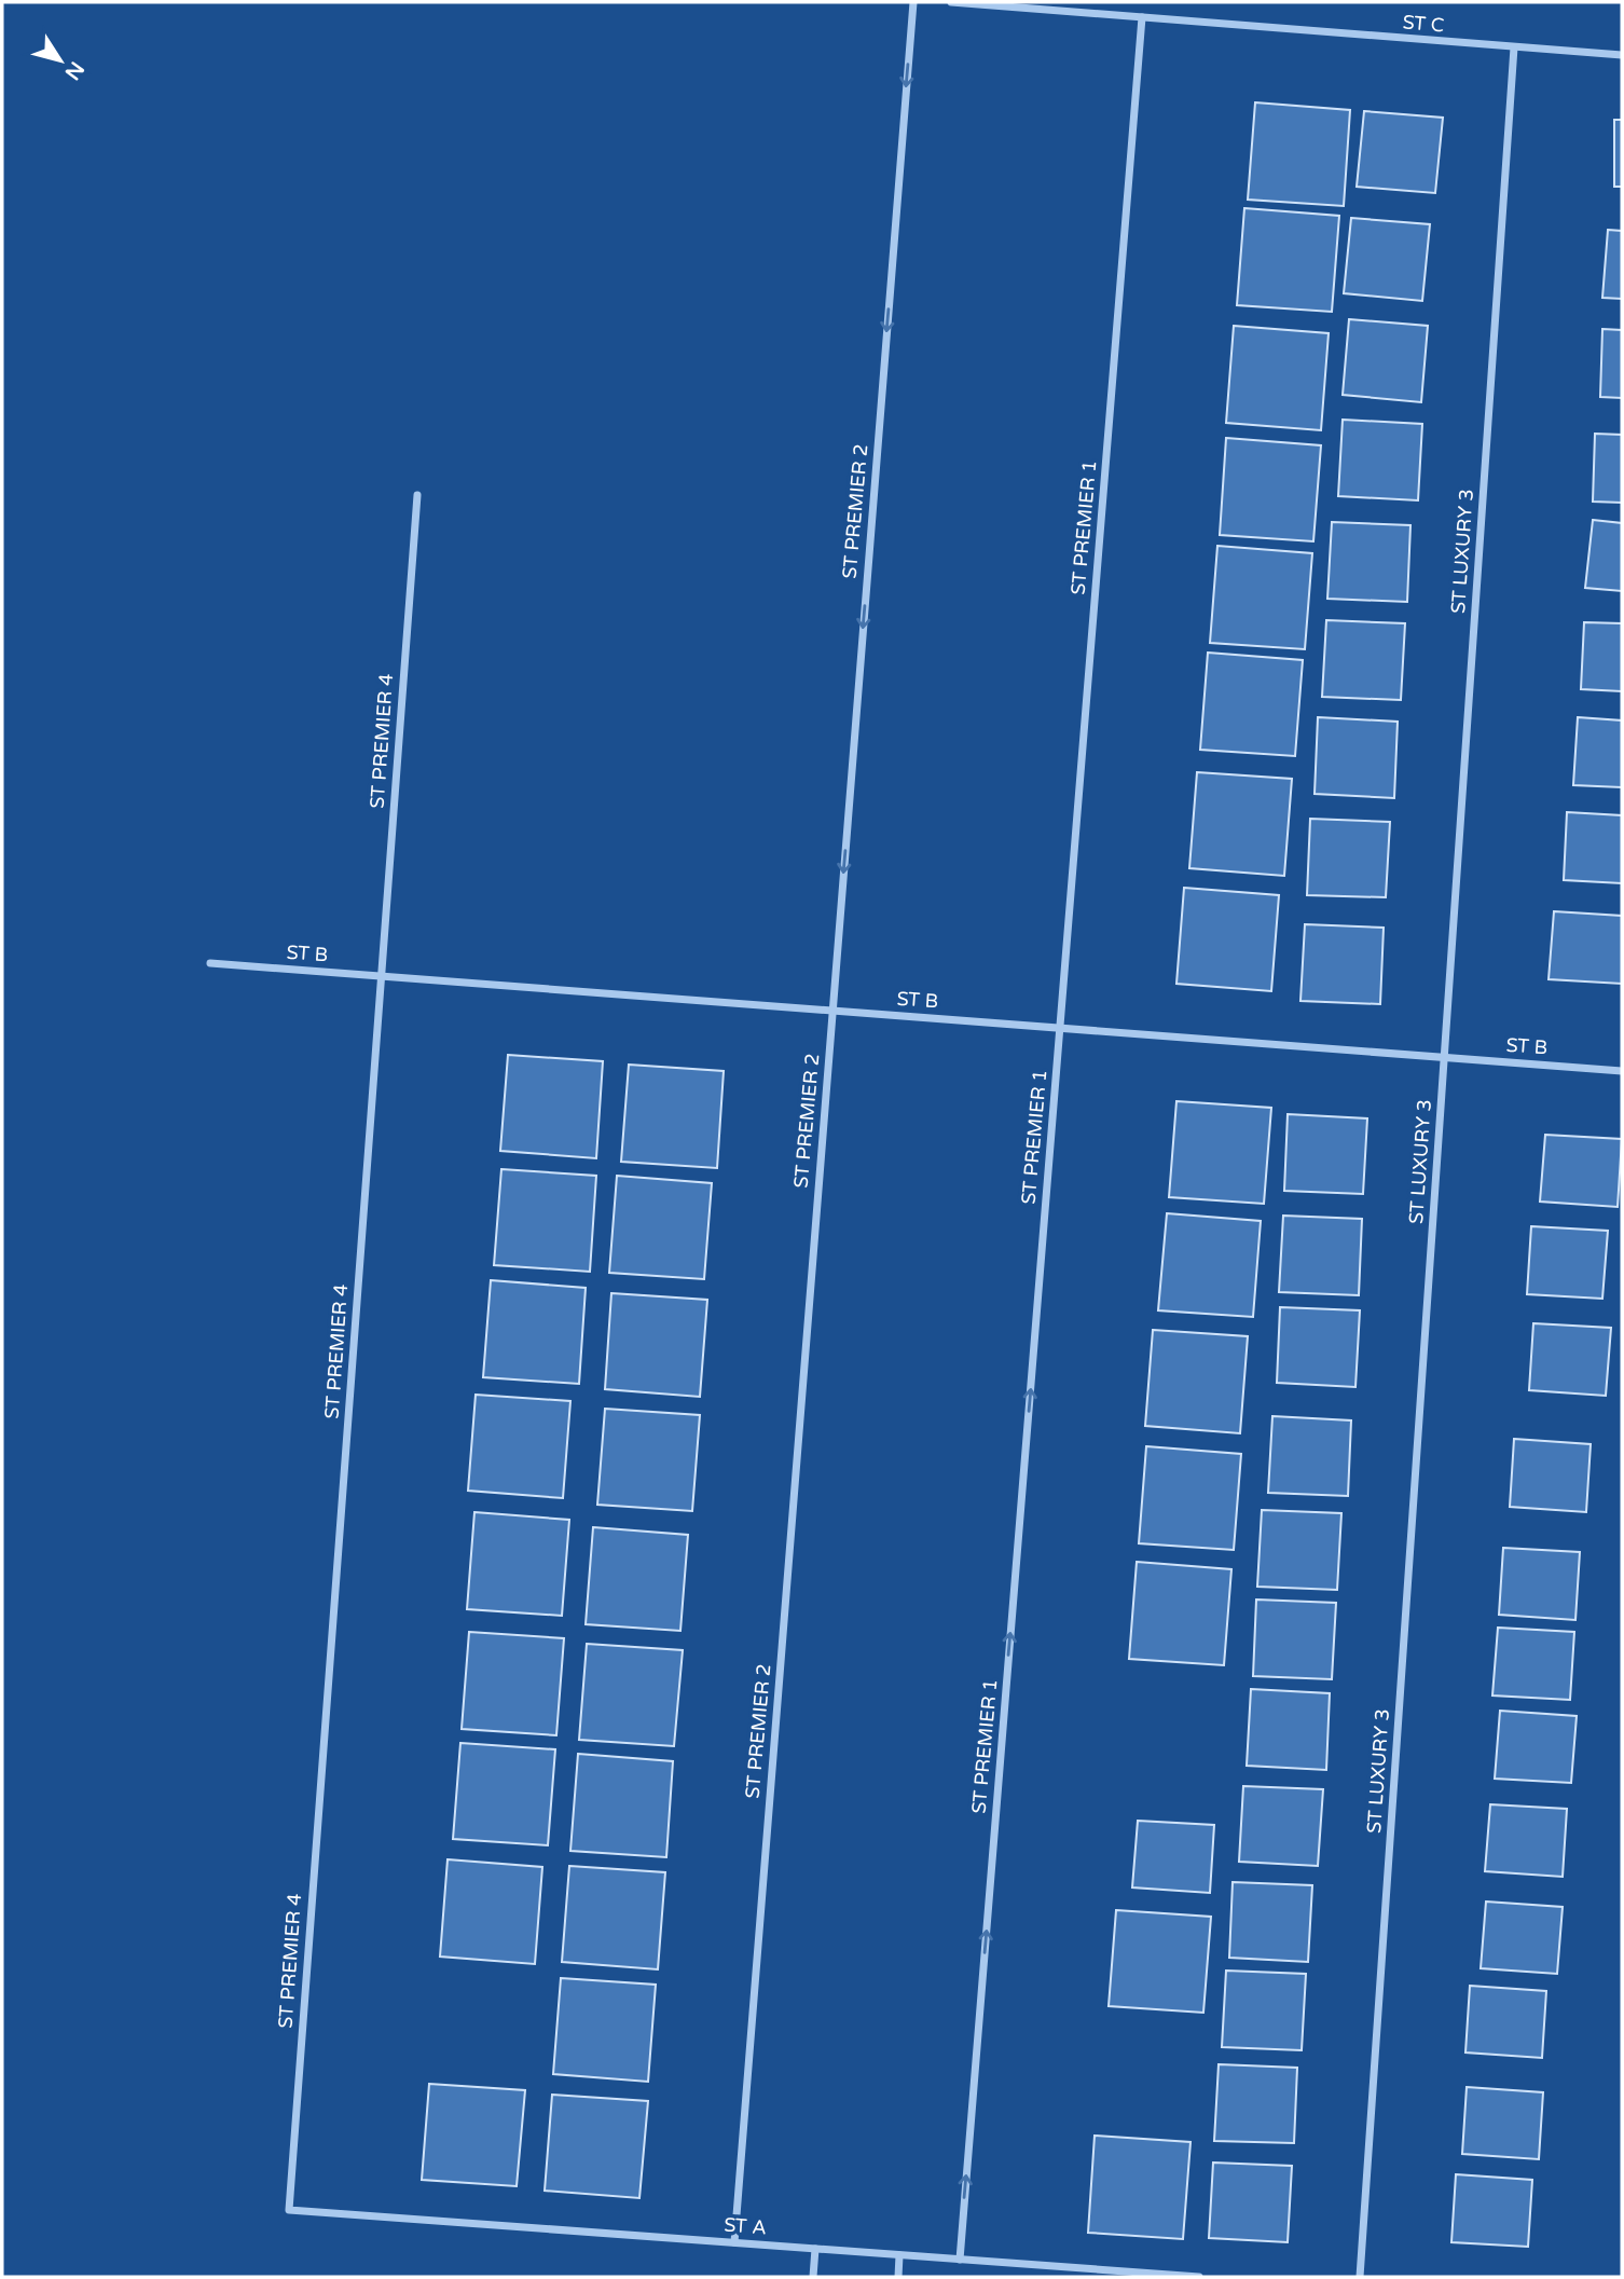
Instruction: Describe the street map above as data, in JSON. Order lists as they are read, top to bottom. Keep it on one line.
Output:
{"streets":{"street":["ST C","ST PREMIER 2","ST PREMIER 1","ST LUXURY 3","ST PREMIER 4","ST B","ST A"]},"crossings":[["ST C","ST PREMIER 1"],["ST C","ST LUXURY 3"],["ST PREMIER 2","ST B"],["ST PREMIER 2","ST A"],["ST PREMIER 1","ST B"],["ST PREMIER 1","ST A"],["ST LUXURY 3","ST B"],["ST PREMIER 4","ST B"],["ST PREMIER 4","ST A"]],"one_way":["ST PREMIER 2","ST PREMIER 1"],"north":"bottom right"}
